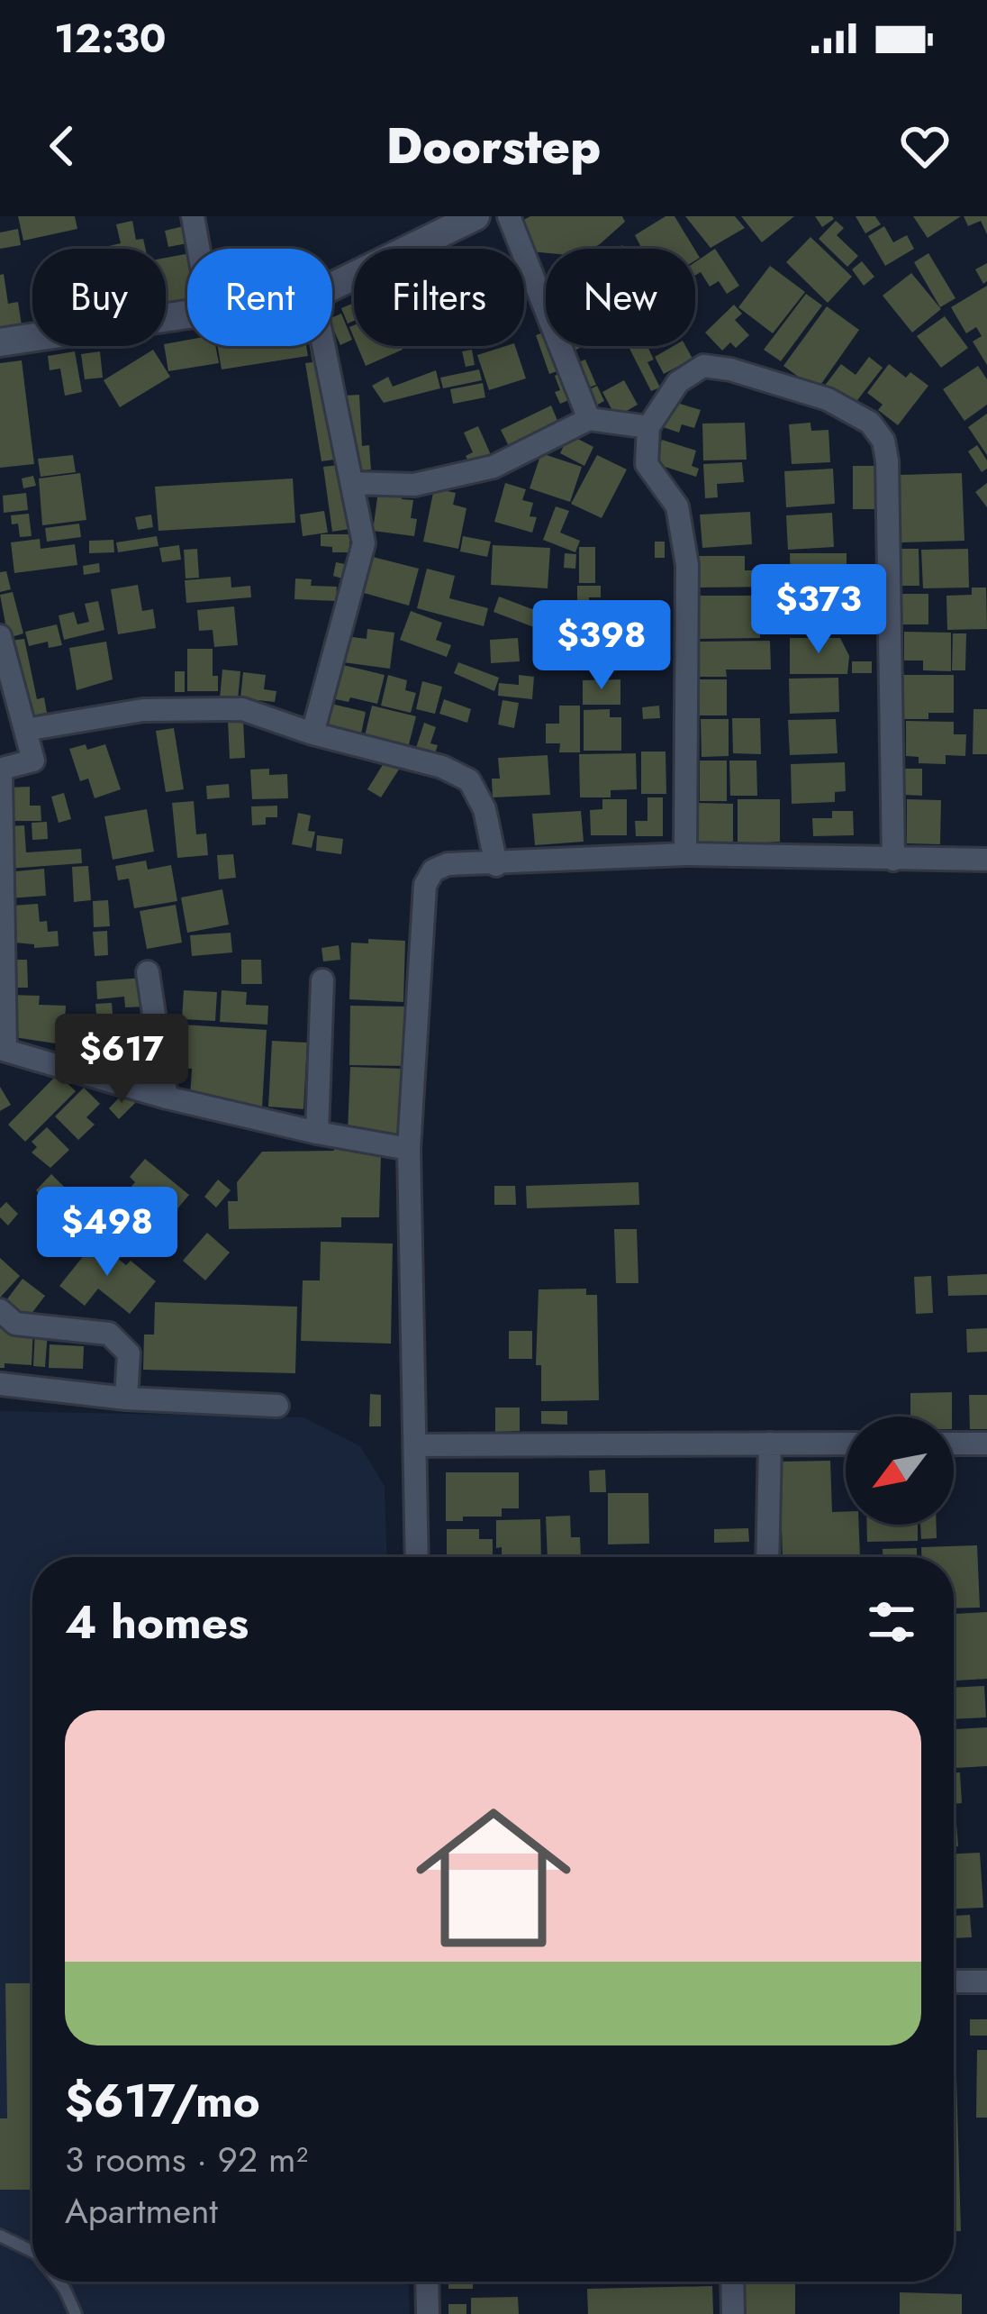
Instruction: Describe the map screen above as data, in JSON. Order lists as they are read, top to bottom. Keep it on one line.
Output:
{"north":"bottom left","page":{"status":"12:30","header":"Doorstep","chip":["Buy","Rent","Filters","New"],"price":["$373","$398","$617","$498"],"heading":"4 homes","list":[{"name":"$617/mo","note":"3 rooms · 92 m² · Apartment"}]}}
